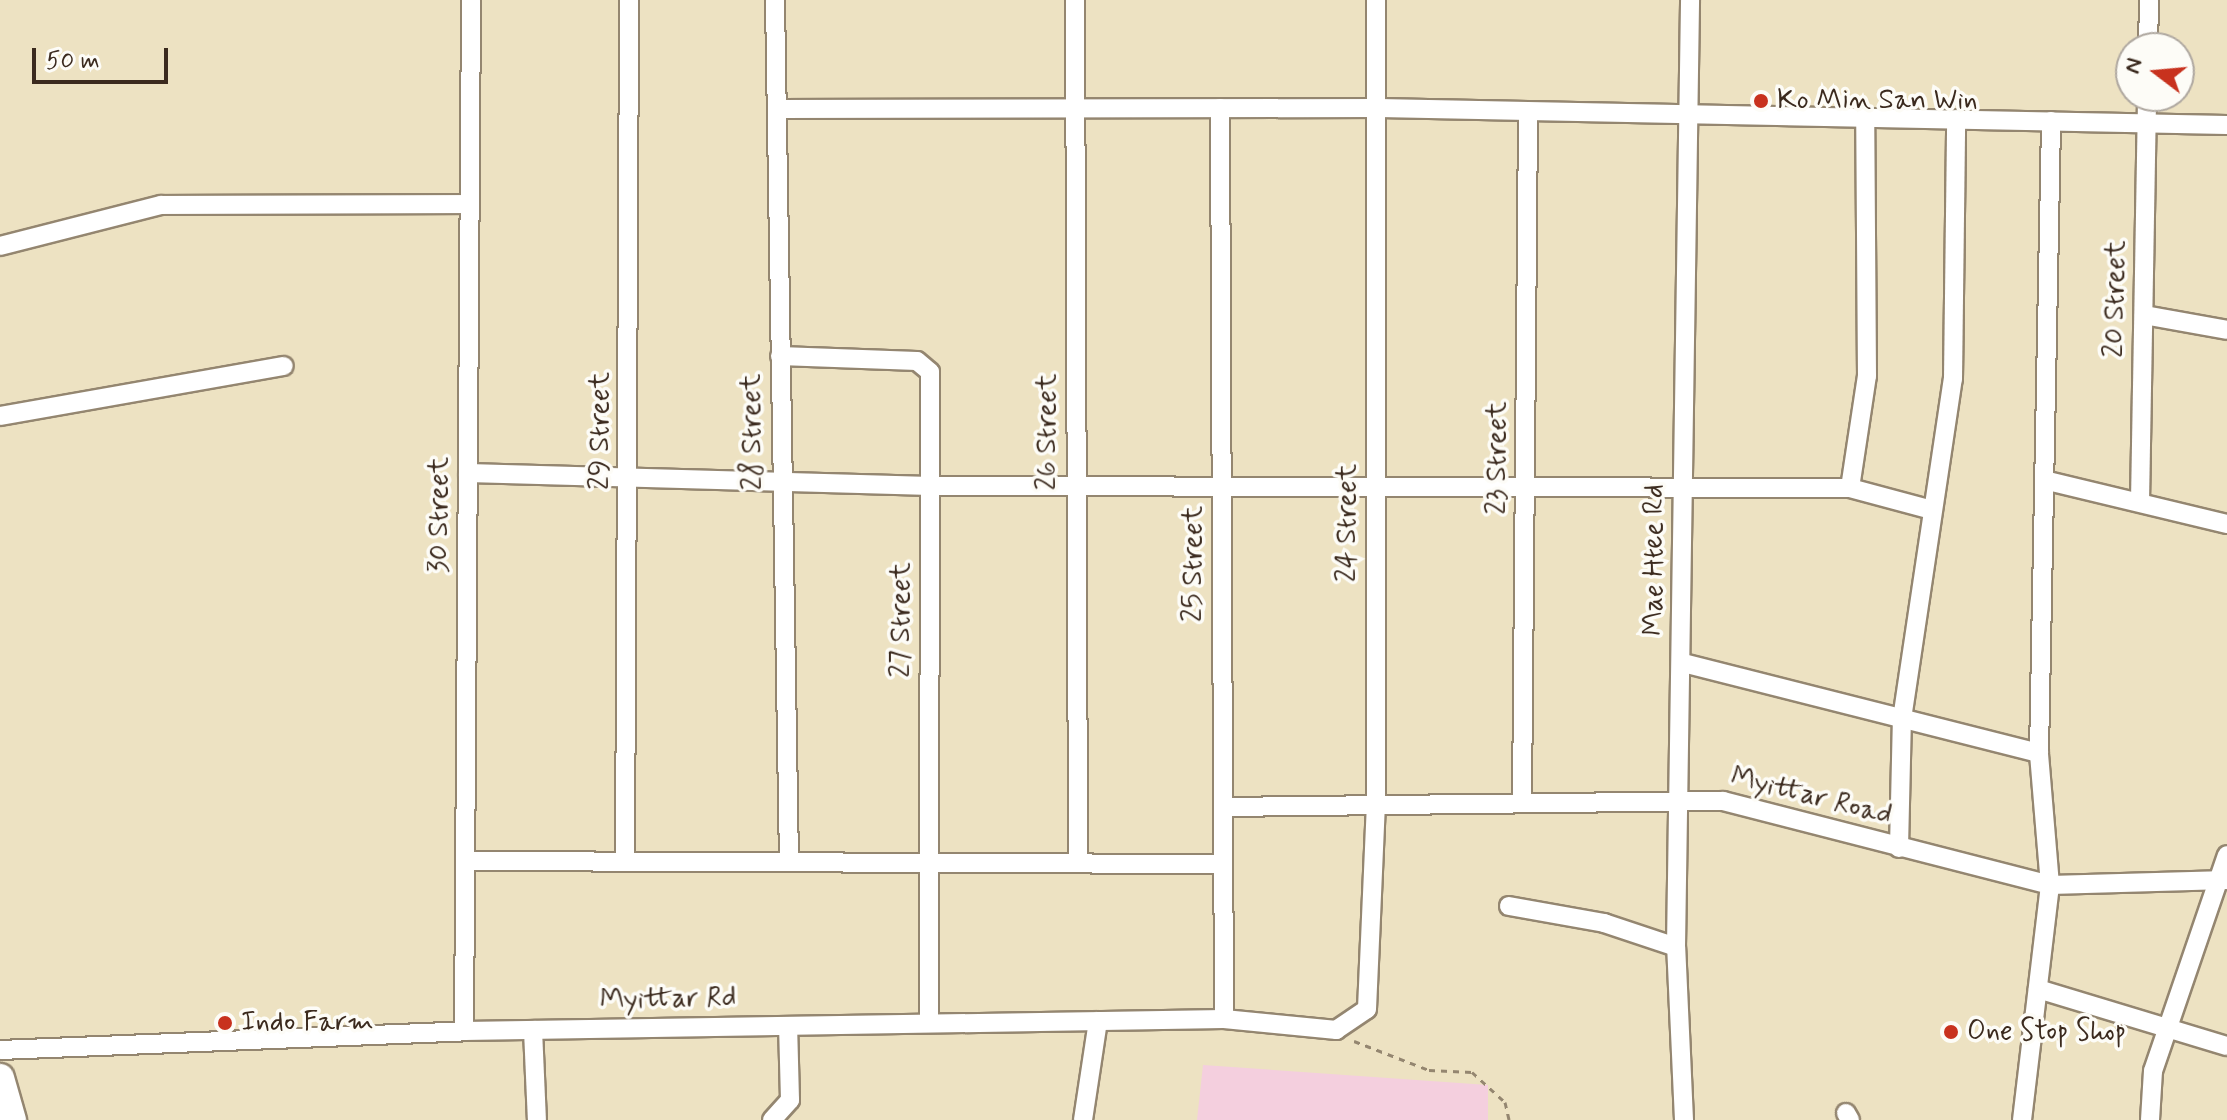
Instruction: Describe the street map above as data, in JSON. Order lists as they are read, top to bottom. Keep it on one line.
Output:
{"streets":{"street":["20 Street","29 Street","28 Street","26 Street","23 Street","30 Street","24 Street","Mae Htee Rd","25 Street","27 Street","Myittar Road","Myittar Rd"]},"crossings":[["28 Street","27 Street"],["23 Street","Myittar Road"],["30 Street","Myittar Rd"],["24 Street","Myittar Road"],["24 Street","Myittar Rd"],["Mae Htee Rd","Myittar Road"],["25 Street","Myittar Road"],["25 Street","Myittar Rd"],["27 Street","Myittar Rd"]],"places":["Ko Min San Win","Indo Farm","One Stop Shop"],"scale_bar":"50 m","north":"left"}
